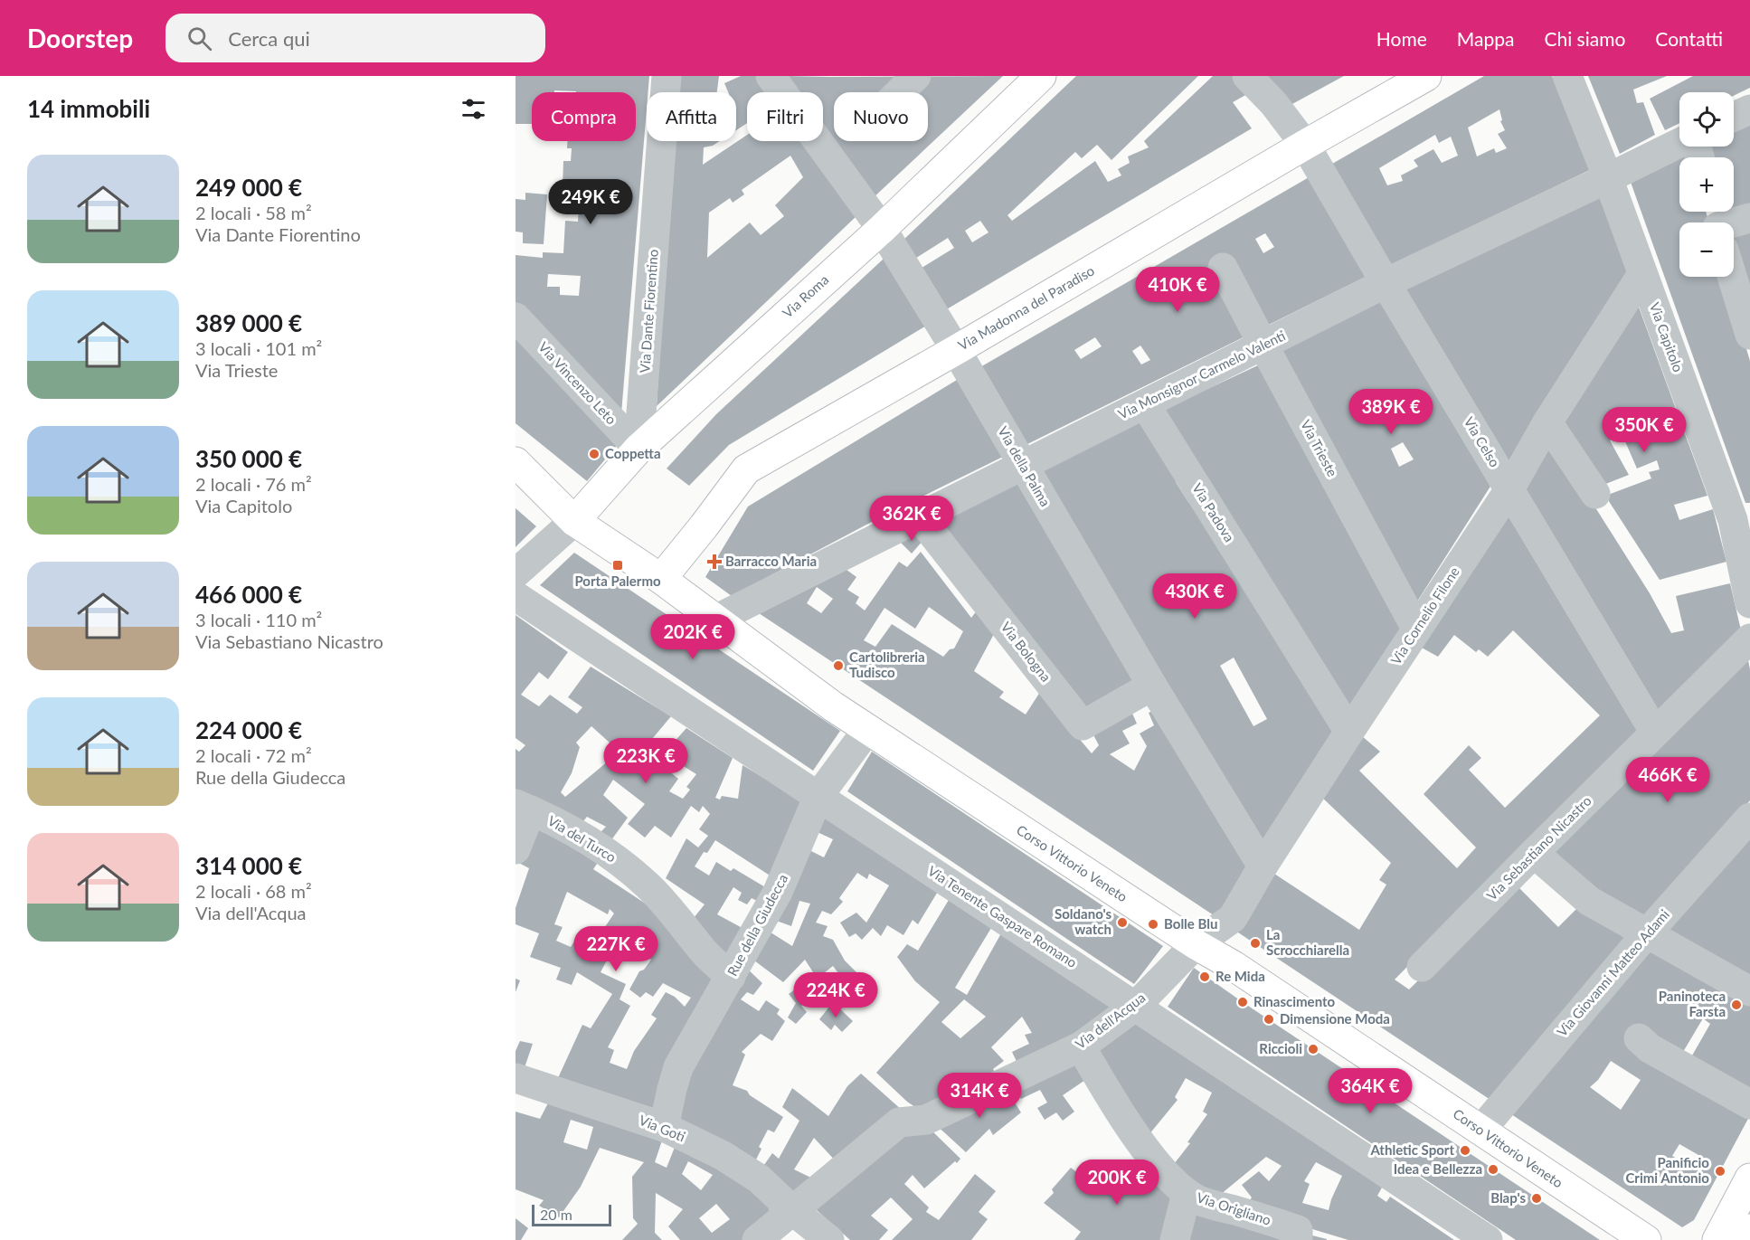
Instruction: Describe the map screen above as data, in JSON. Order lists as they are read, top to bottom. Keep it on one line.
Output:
{"streets":{"main road":["Via Roma","Via Madonna del Paradiso","Corso Vittorio Veneto"],"street":["Via Dante Fiorentino","Via Capitolo","Via Monsignor Carmelo Valenti","Via Vincenzo Leto","Via Celso","Via Trieste","Via della Palma","Via Padova","Via Cornelio Filone","Via Bologna","Via del Turco","Via Sebastiano Nicastro","Via Tenente Gaspare Romano","Rue della Giudecca","Via Giovanni Matteo Adami","Via dell'Acqua","Via Goti","Via Origliano"]},"crossings":[["Via Roma","Via Dante Fiorentino"],["Via Roma","Via Vincenzo Leto"],["Via Roma","Via della Palma"],["Via Roma","Corso Vittorio Veneto"],["Via Madonna del Paradiso","Via Celso"],["Via Madonna del Paradiso","Via della Palma"],["Via Madonna del Paradiso","Corso Vittorio Veneto"],["Via Dante Fiorentino","Via Vincenzo Leto"],["Via Capitolo","Via Monsignor Carmelo Valenti"],["Via Capitolo","Via Cornelio Filone"],["Via Monsignor Carmelo Valenti","Via Celso"],["Via Monsignor Carmelo Valenti","Via Trieste"],["Via Monsignor Carmelo Valenti","Via della Palma"],["Via Monsignor Carmelo Valenti","Via Padova"],["Via Monsignor Carmelo Valenti","Via Bologna"],["Via Monsignor Carmelo Valenti","Corso Vittorio Veneto"],["Via Celso","Via Cornelio Filone"],["Via Celso","Via Sebastiano Nicastro"],["Via Trieste","Via Cornelio Filone"],["Via della Palma","Via Cornelio Filone"],["Via della Palma","Via Bologna"],["Via Padova","Via Cornelio Filone"],["Via Cornelio Filone","Corso Vittorio Veneto"],["Via Cornelio Filone","Via dell'Acqua"],["Via del Turco","Rue della Giudecca"],["Corso Vittorio Veneto","Rue della Giudecca"],["Corso Vittorio Veneto","Via Giovanni Matteo Adami"],["Corso Vittorio Veneto","Via dell'Acqua"],["Via Tenente Gaspare Romano","Rue della Giudecca"],["Via Tenente Gaspare Romano","Via dell'Acqua"],["Rue della Giudecca","Via Goti"],["Via dell'Acqua","Via Goti"],["Via dell'Acqua","Via Origliano"]],"places":{"other":["Coppetta","Cartolibreria Tudisco","Soldano's watch","Bolle Blu","La Scrocchiarella","Re Mida","Rinascimento","Paninoteca Farsta","Dimensione Moda","Riccioli","Athletic Sport","Idea e Bellezza","Panificio Crimi Antonio","Blap's"],"health":["Barracco Maria"],"transit":["Porta Palermo"]},"scale_bar":"20 m","page":{"header":"Doorstep","search":"Cerca qui","nav":["Home","Mappa","Chi siamo","Contatti"],"heading":"14 immobili","map_buttons":["+","−"],"chip":["Compra","Affitta","Filtri","Nuovo"],"list":[{"name":"249 000 €","note":"2 locali · 58 m² · Via Dante Fiorentino"},{"name":"389 000 €","note":"3 locali · 101 m² · Via Trieste"},{"name":"350 000 €","note":"2 locali · 76 m² · Via Capitolo"},{"name":"466 000 €","note":"3 locali · 110 m² · Via Sebastiano Nicastro"},{"name":"224 000 €","note":"2 locali · 72 m² · Rue della Giudecca"},{"name":"314 000 €","note":"2 locali · 68 m² · Via dell'Acqua"}],"price":["249K €","410K €","389K €","350K €","362K €","430K €","202K €","223K €","466K €","227K €","224K €","364K €","314K €","200K €"],"scale":"20 m"}}
